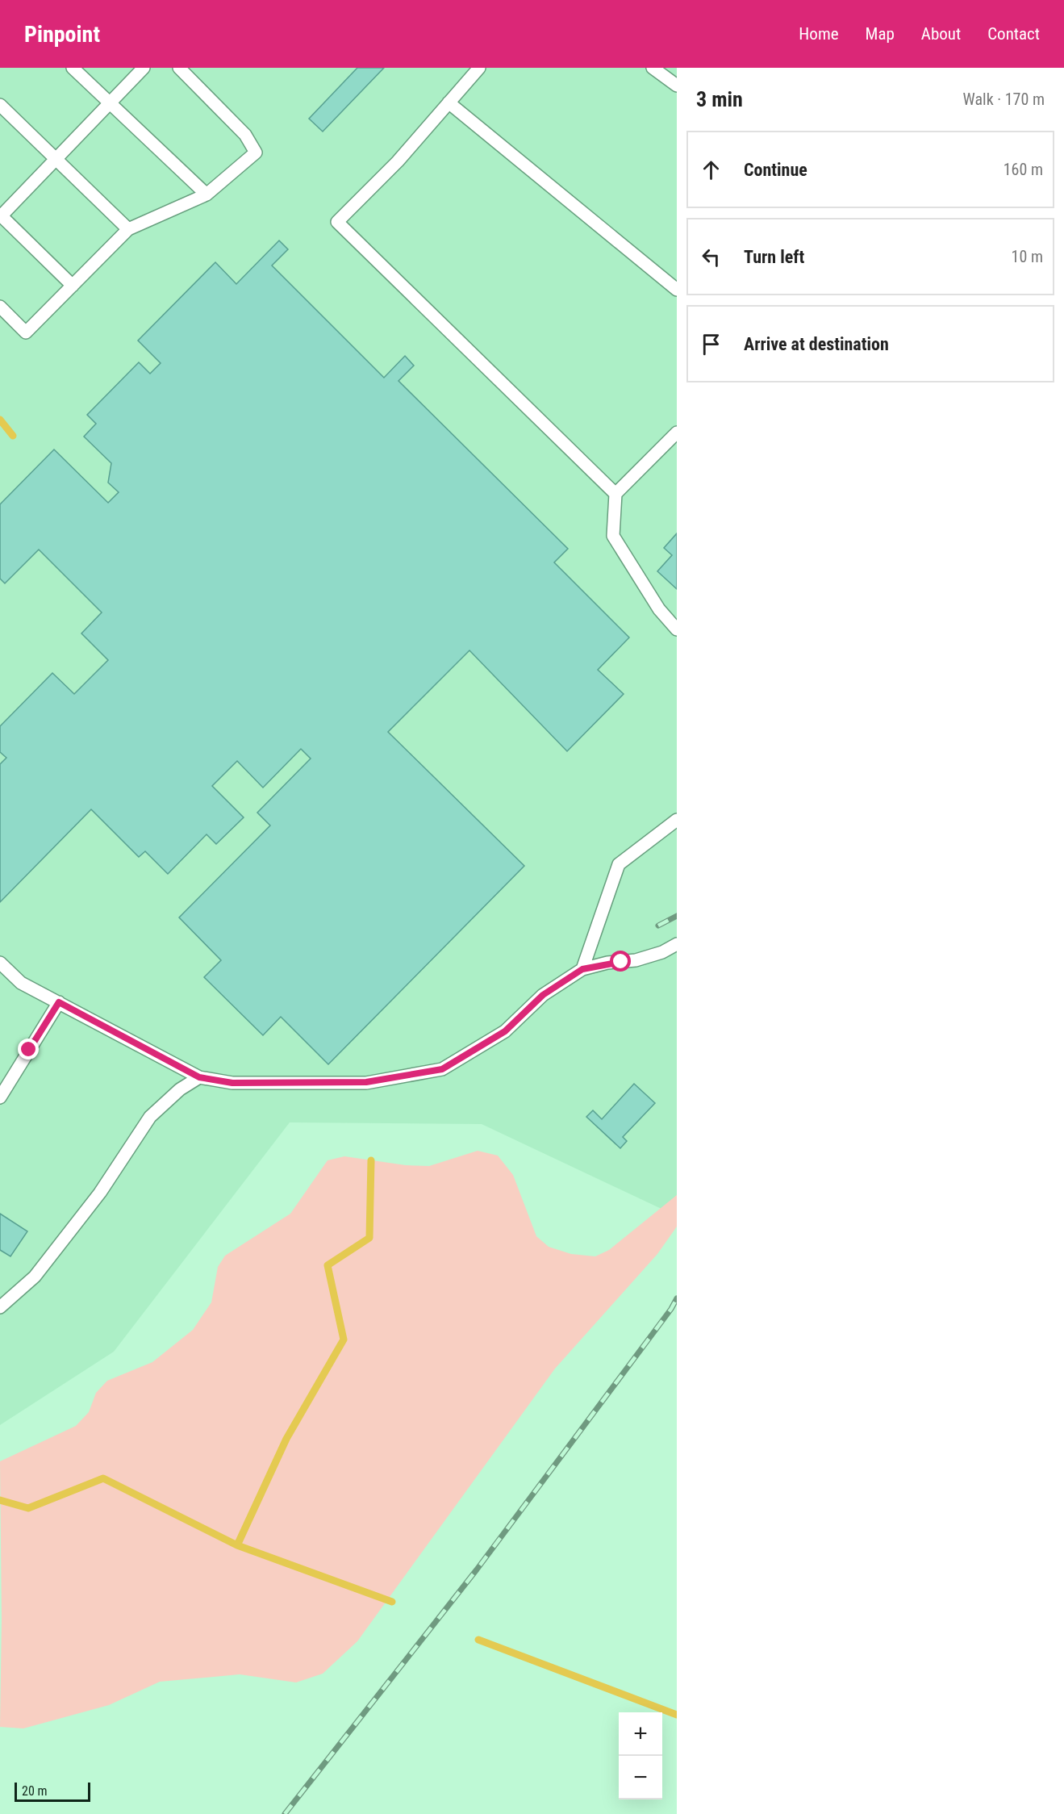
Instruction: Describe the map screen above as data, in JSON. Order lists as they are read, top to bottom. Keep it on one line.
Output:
{"scale_bar":"20 m","page":{"header":"Pinpoint","nav":["Home","Map","About","Contact"],"heading":["3 min","Walk · 170 m"],"list":[["Continue","160 m"],["Turn left","10 m"],"Arrive at destination"],"map_buttons":["+","−"],"scale":"20 m"}}
